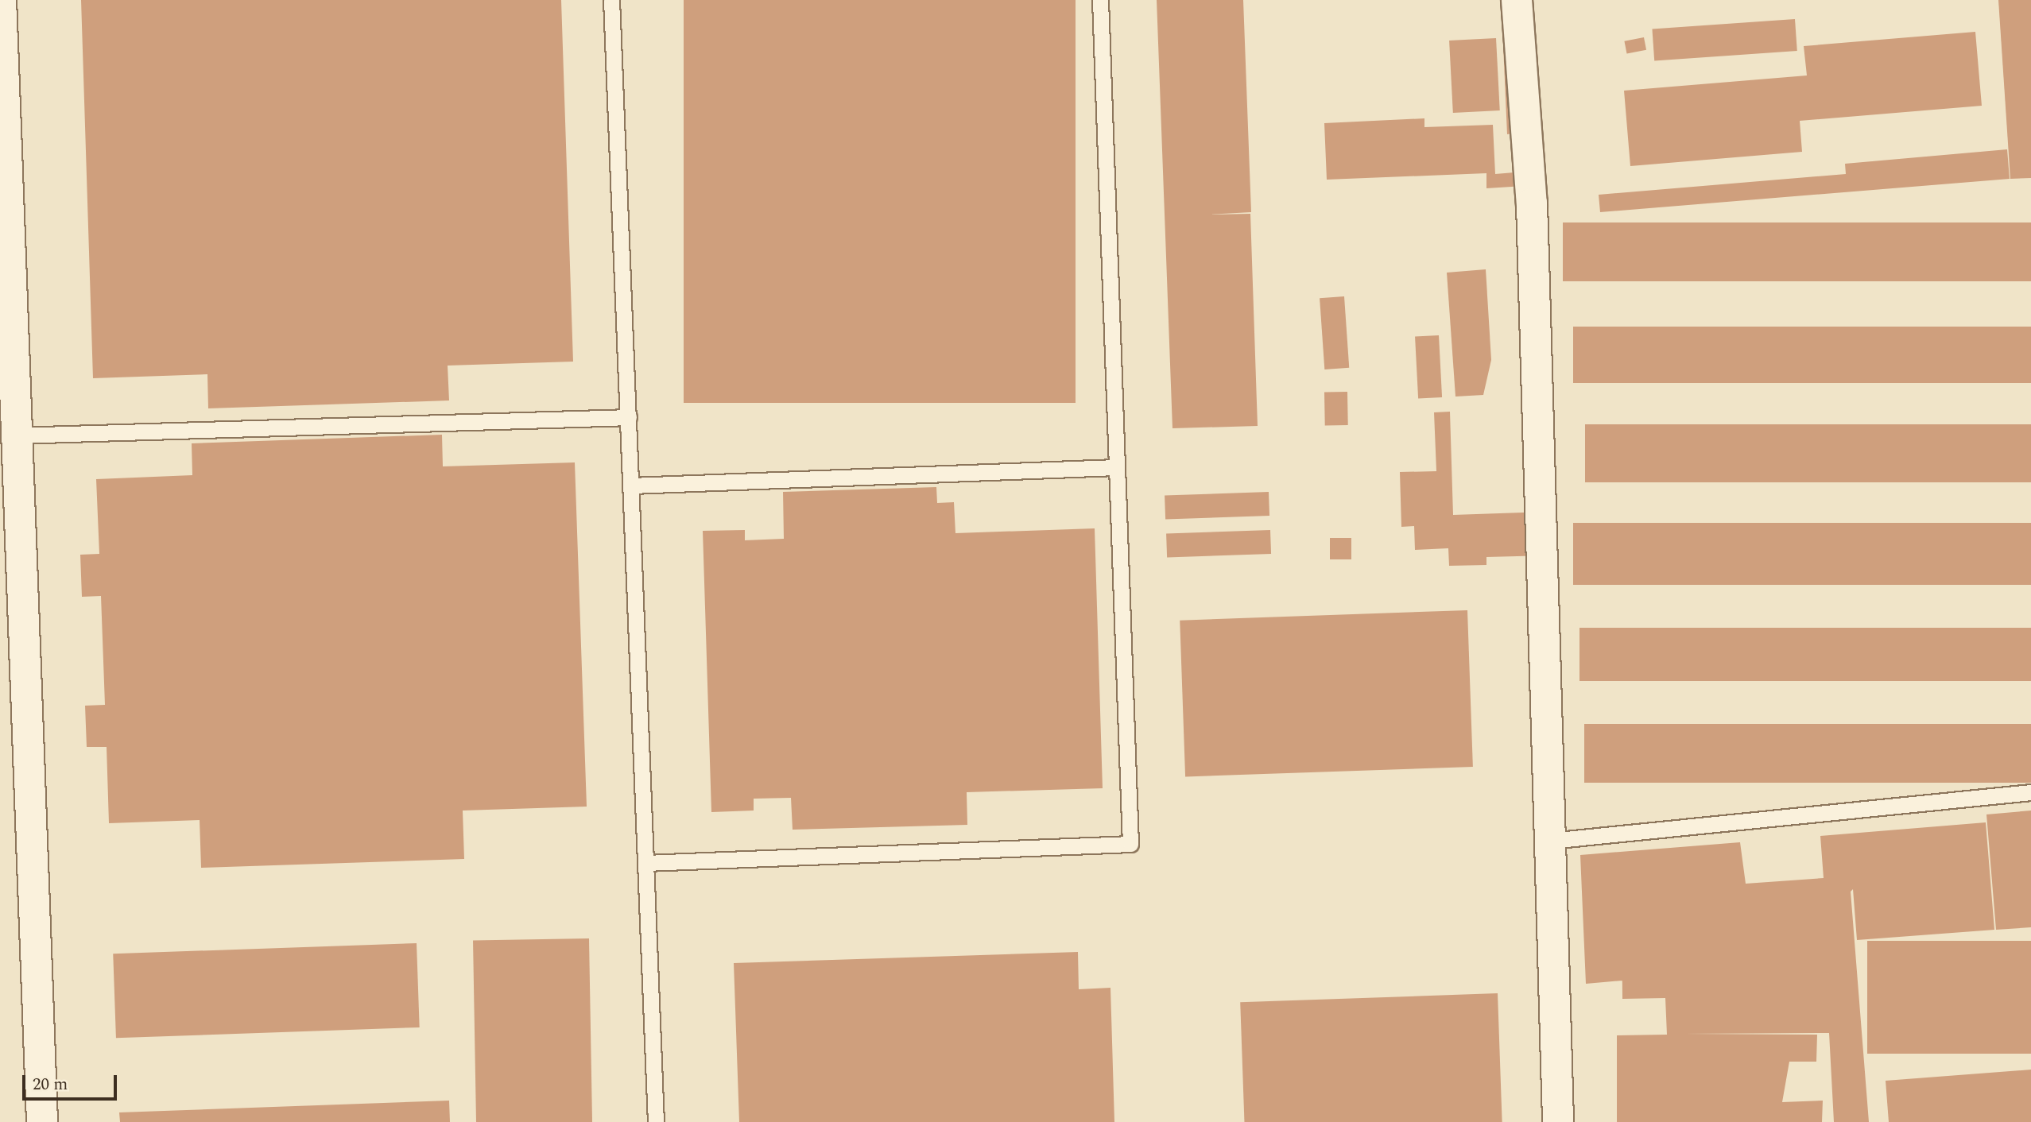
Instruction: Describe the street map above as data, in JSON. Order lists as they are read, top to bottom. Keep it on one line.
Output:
{"scale_bar":"20 m"}
